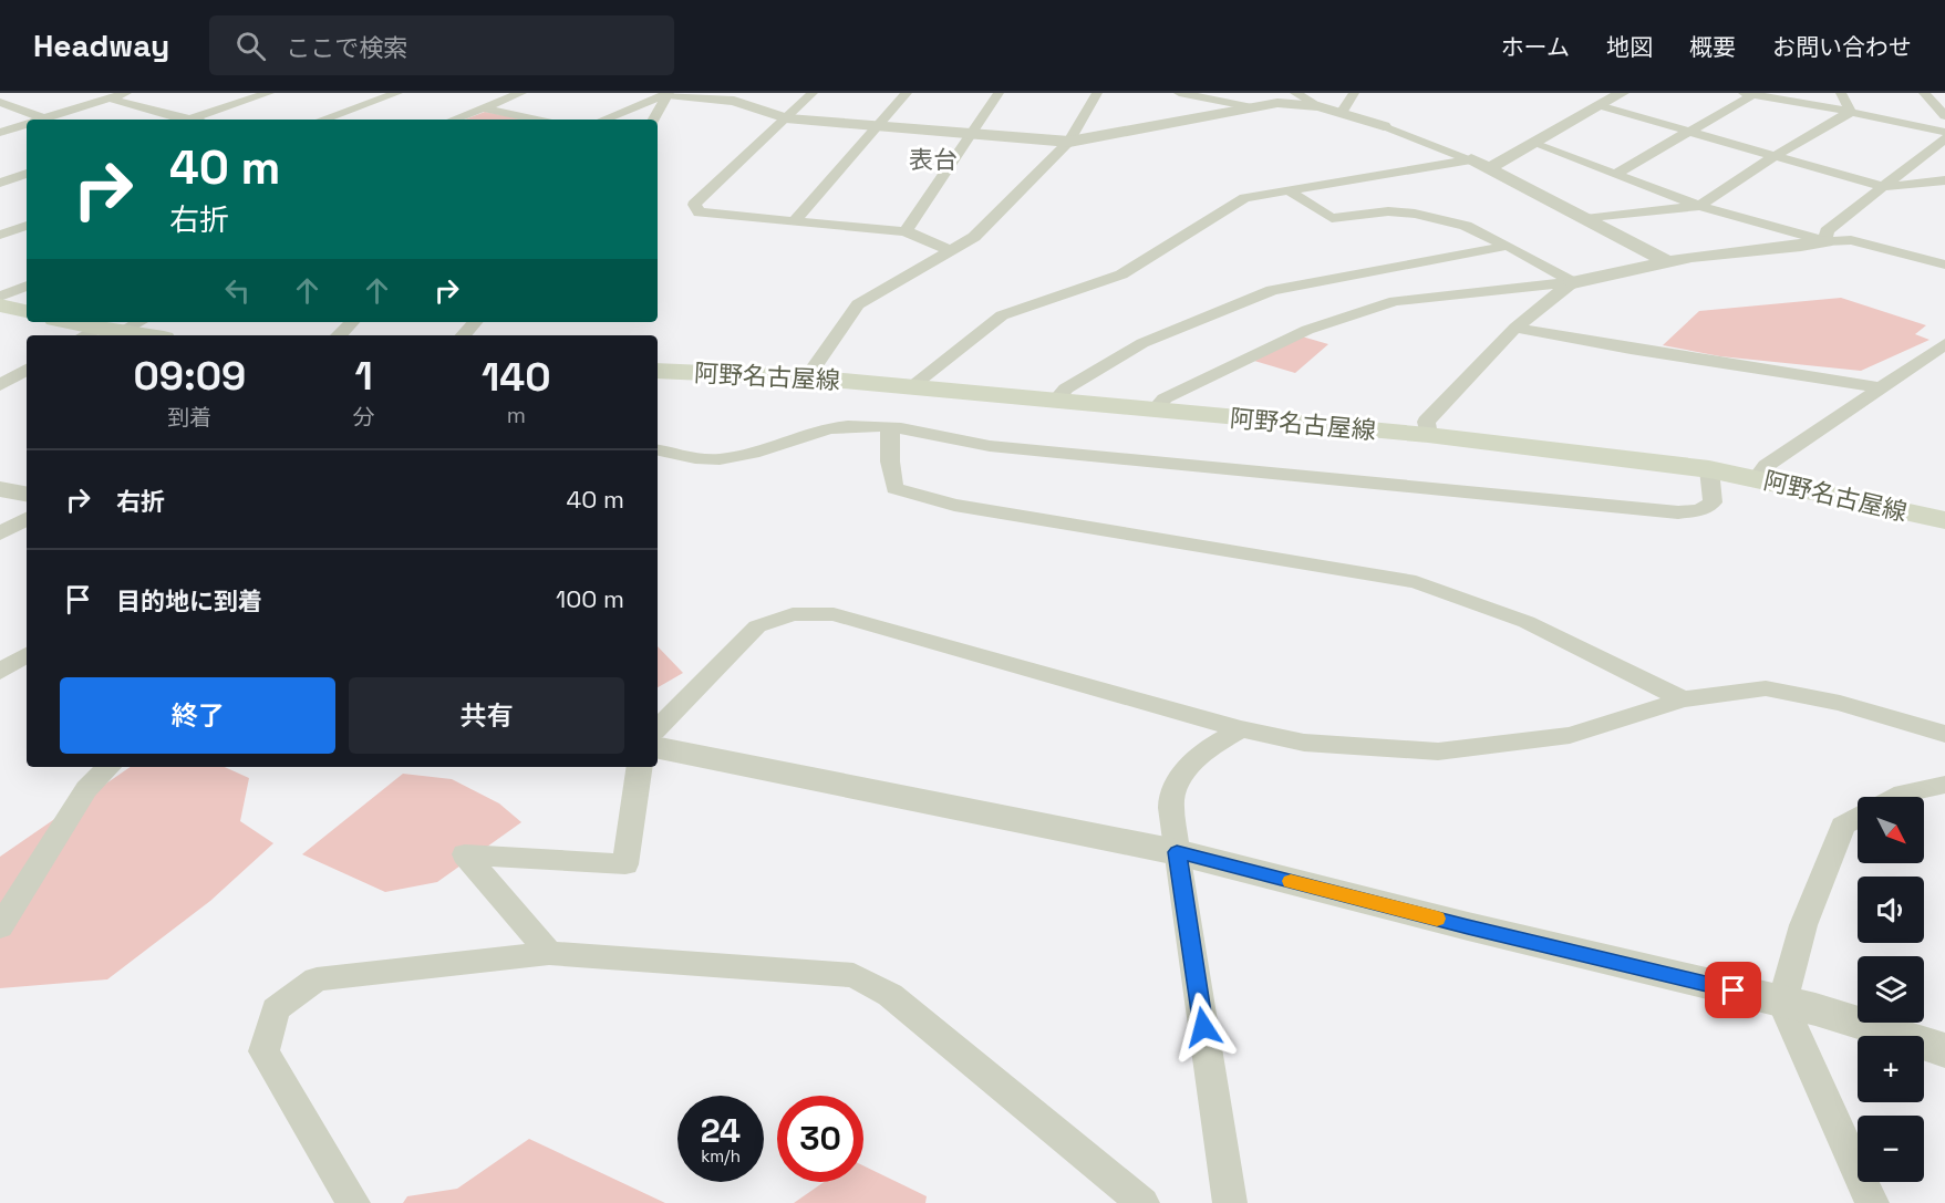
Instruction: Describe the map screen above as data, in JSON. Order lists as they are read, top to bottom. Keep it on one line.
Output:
{"streets":{"main road":["阿野名古屋線"]},"districts":["表台"],"north":"bottom right","page":{"header":"Headway","search":"ここで検索","nav":["ホーム","地図","概要","お問い合わせ"],"turn":["40 m","右折"],"eta":["09:09","到着","1","分","140","m"],"list":[{"name":"右折","value":"40 m"},{"name":"目的地に到着","value":"100 m"}],"buttons":["終了","共有"],"map_buttons":["+","−"],"speed":"24 km/h","limit":"30"}}
